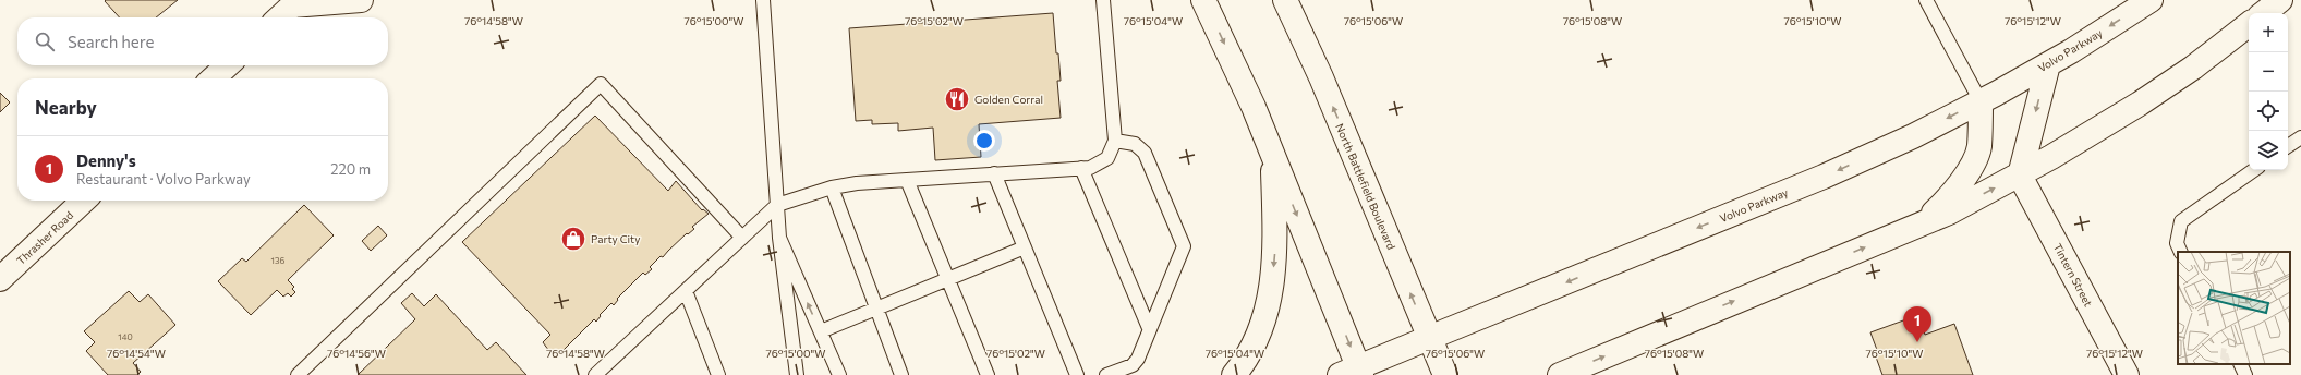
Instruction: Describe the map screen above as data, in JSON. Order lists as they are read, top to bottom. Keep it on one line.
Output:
{"streets":{"street":["Volvo Parkway","North Battlefield Boulevard","Thrasher Road","Tintern Street"]},"crossings":[["Volvo Parkway","North Battlefield Boulevard"]],"places":{"restaurant":["Golden Corral"],"shop":["Party City"]},"house_numbers":["136","140"],"page":{"map_buttons":["+","−"],"search":"Search here","heading":"Nearby","list":[{"mark":"1","name":"Denny's","note":"Restaurant · Volvo Parkway","value":"220 m"}],"pins":"1"},"coordinates":["76°14'58\"W","76°15'00\"W","76°15'02\"W","76°15'04\"W","76°15'06\"W","76°15'08\"W","76°15'10\"W","76°15'12\"W","76°14'54\"W","76°14'56\"W"]}
